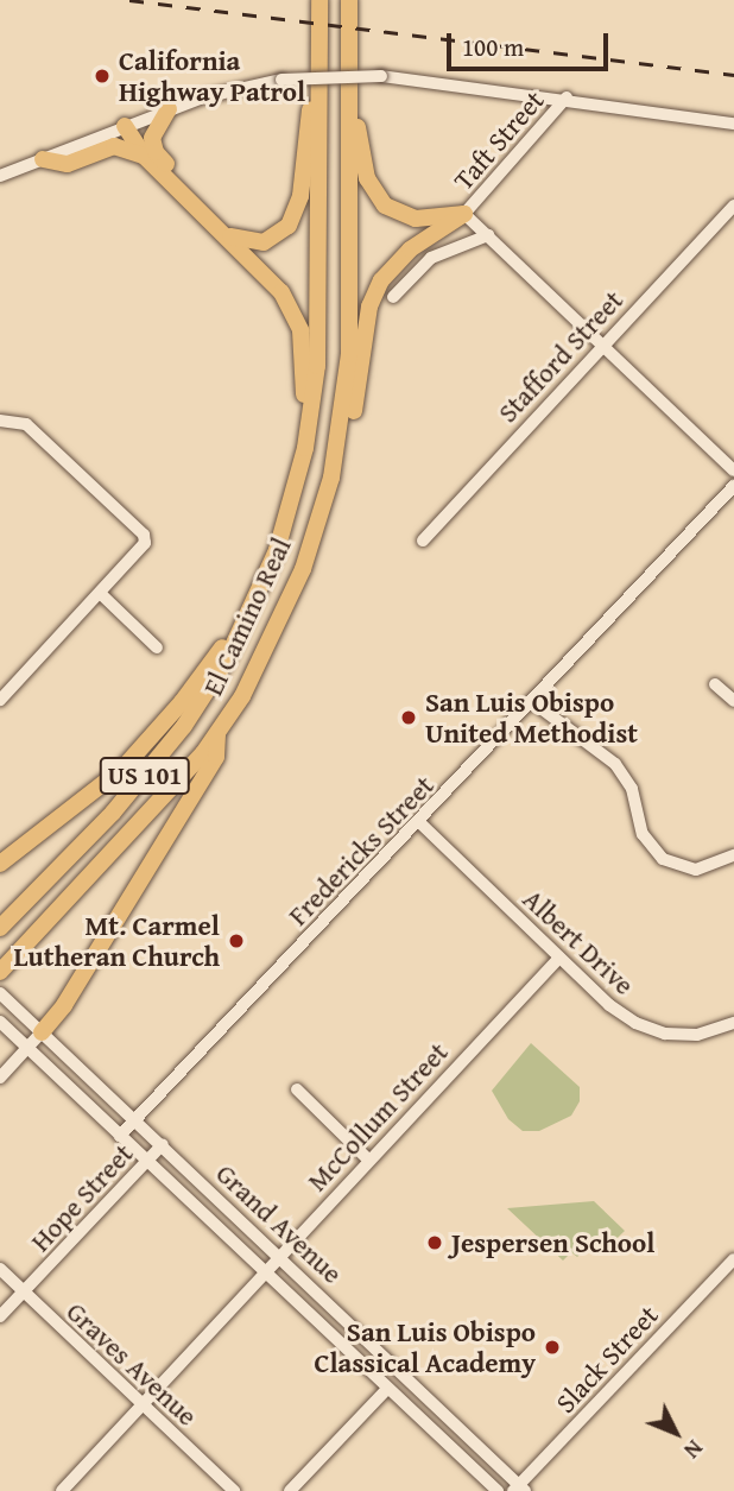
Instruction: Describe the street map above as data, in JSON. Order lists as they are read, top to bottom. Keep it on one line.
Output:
{"streets":{"highway":["El Camino Real","US 101"],"street":["Taft Street","Stafford Street","Fredericks Street","Albert Drive","McCollum Street","Hope Street","Grand Avenue","Slack Street","Graves Avenue"]},"crossings":[["Fredericks Street","Albert Drive"],["Fredericks Street","Grand Avenue"],["Albert Drive","McCollum Street"],["McCollum Street","Grand Avenue"],["McCollum Street","Graves Avenue"],["Hope Street","Grand Avenue"],["Hope Street","Graves Avenue"],["Grand Avenue","Slack Street"]],"places":["California Highway Patrol","San Luis Obispo United Methodist","Mt. Carmel Lutheran Church","Jespersen School","San Luis Obispo Classical Academy"],"scale_bar":"100 m","north":"bottom right"}
